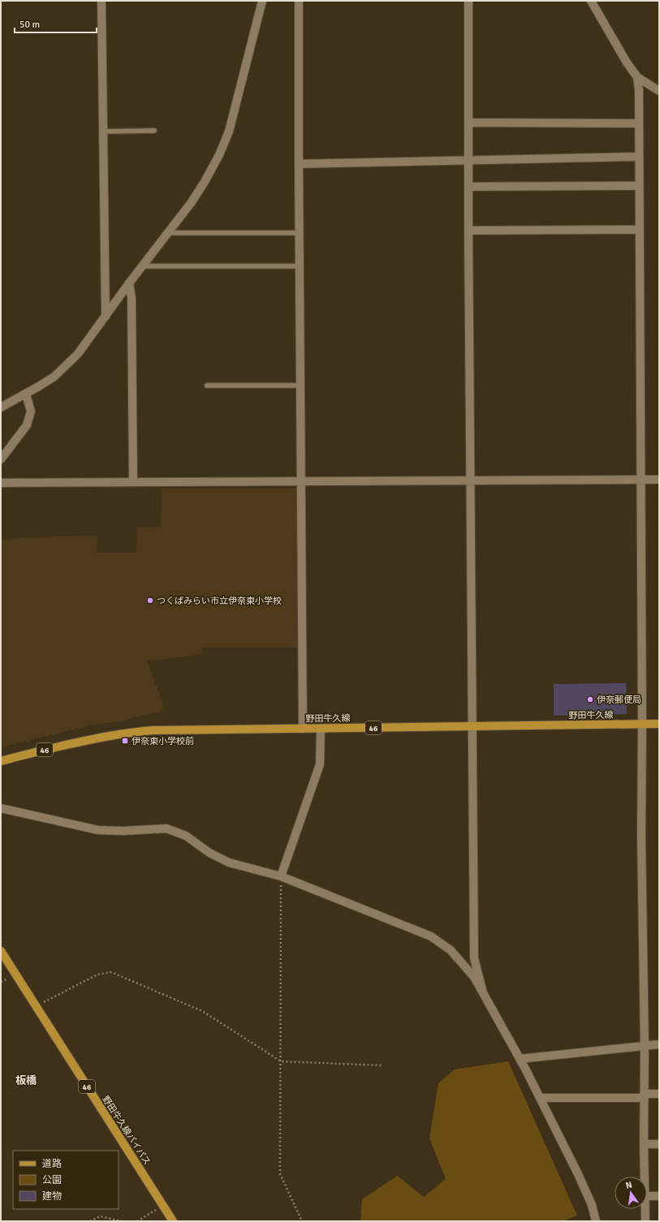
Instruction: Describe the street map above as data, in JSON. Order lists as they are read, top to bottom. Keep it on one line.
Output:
{"streets":{"main road":["野田牛久線","46","野田牛久線バイパス"]},"districts":["板橋"],"places":{"other":["つくばみらい市立伊奈東小学校","伊奈郵便局"],"transit":["伊奈東小学校前"]},"legend":["道路","公園","建物"],"scale_bar":"50 m","north":"top"}
